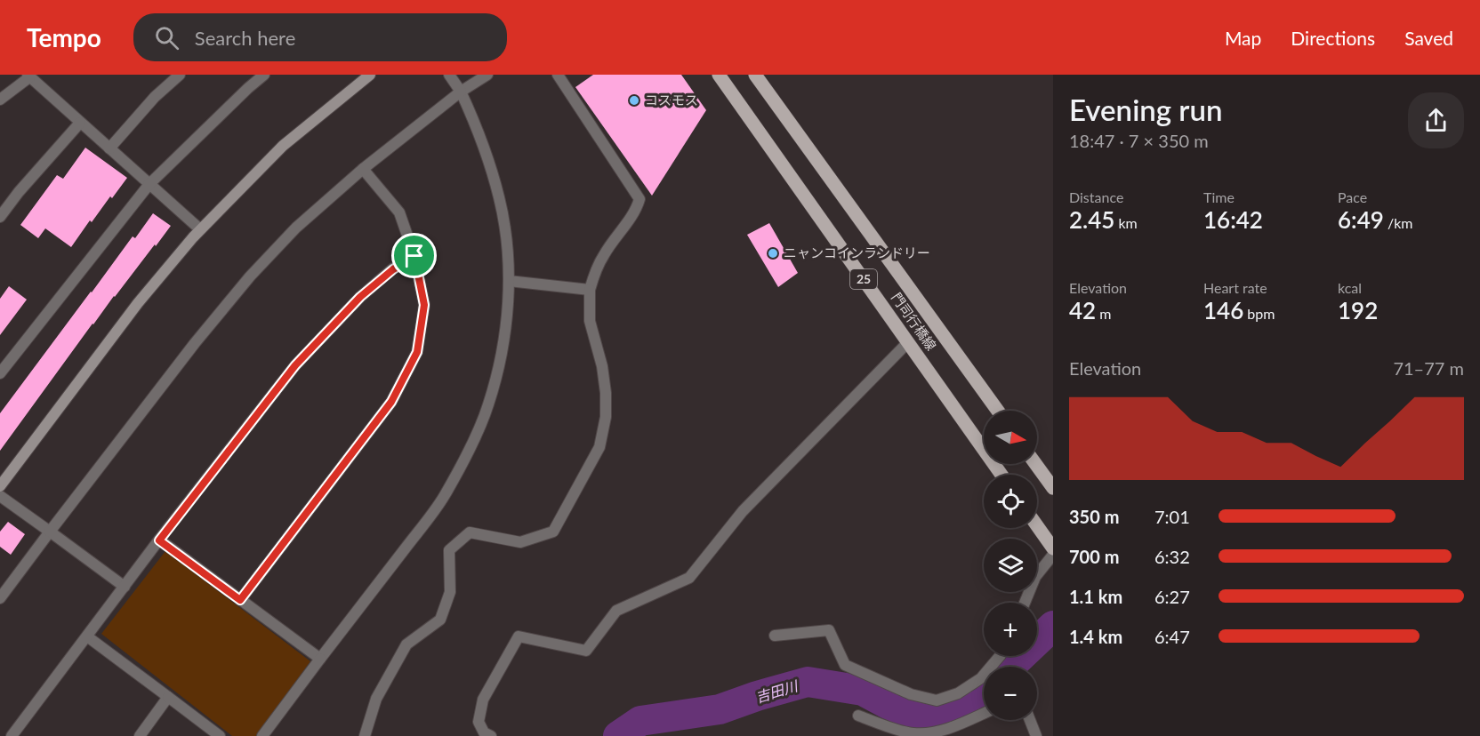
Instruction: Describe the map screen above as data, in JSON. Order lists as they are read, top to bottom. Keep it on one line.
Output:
{"streets":{"main road":["25","門司行橋線"]},"water":["吉田川"],"places":["コスモス","ニャンコインランドリー"],"north":"right","page":{"header":"Tempo","search":"Search here","nav":["Map","Directions","Saved"],"heading":["Evening run","18:47 · 7 × 350 m"],"stats":[["Distance","2.45 km"],["Time","16:42"],["Pace","6:49 /km"],["Elevation","42 m"],["Heart rate","146 bpm"],["kcal","192"]],"chart":["Elevation","71–77 m"],"map_buttons":["+","−"],"list":[{"name":"350 m","note":"7:01"},{"name":"700 m","note":"6:32"},{"name":"1.1 km","note":"6:27"},{"name":"1.4 km","note":"6:47"}]}}
